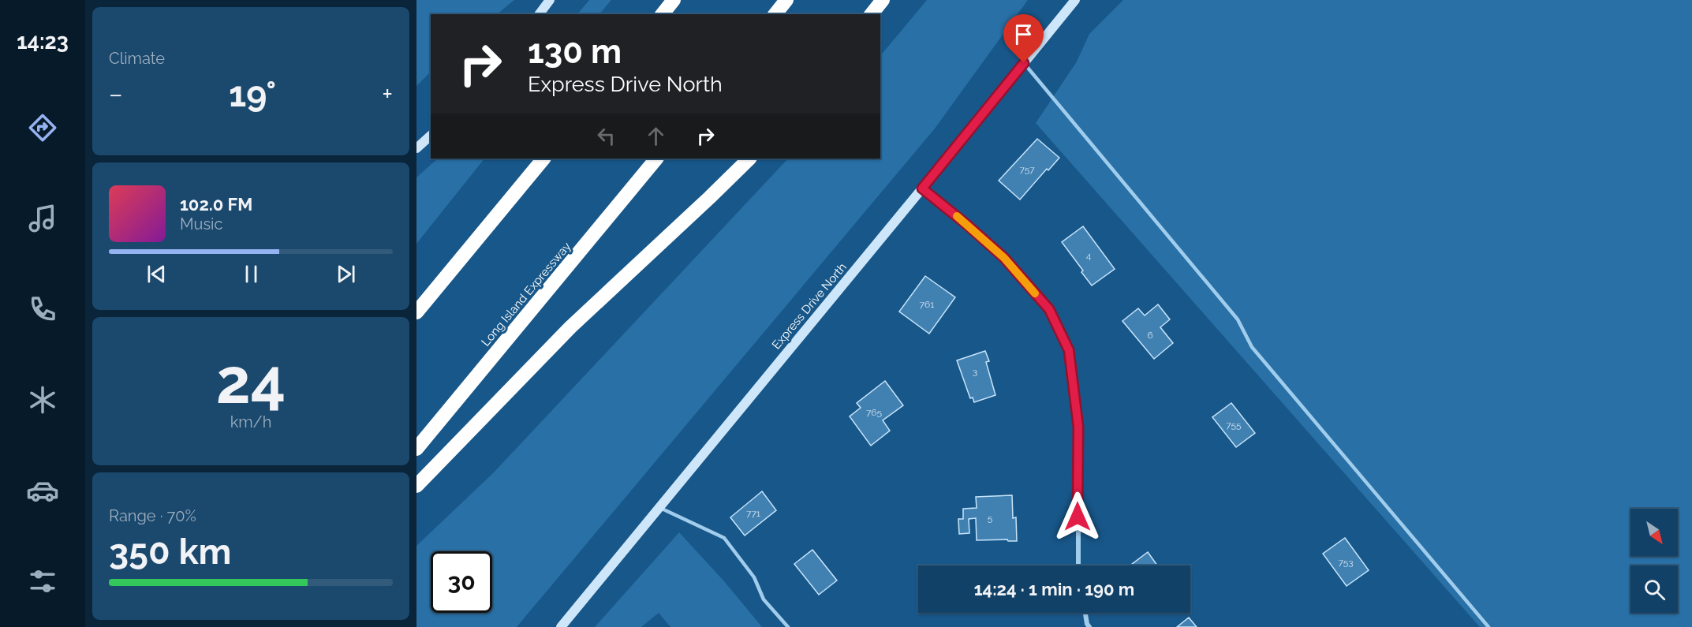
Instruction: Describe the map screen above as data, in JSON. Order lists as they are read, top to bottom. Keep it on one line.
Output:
{"streets":{"highway":["Long Island Expressway"],"main road":["Express Drive North"]},"house_numbers":["757","4","761","6","3","765","755","771","5","753"],"north":"bottom right","page":{"tabs":"14:23","tile":["Climate",["24","km/h"],["Range · 70%","350 km"]],"turn":["130 m","Express Drive North"],"heat":["−","19°","+"],"song":["102.0 FM","Music"],"limit":"30","trip":"14:24 · 1 min · 190 m"}}
